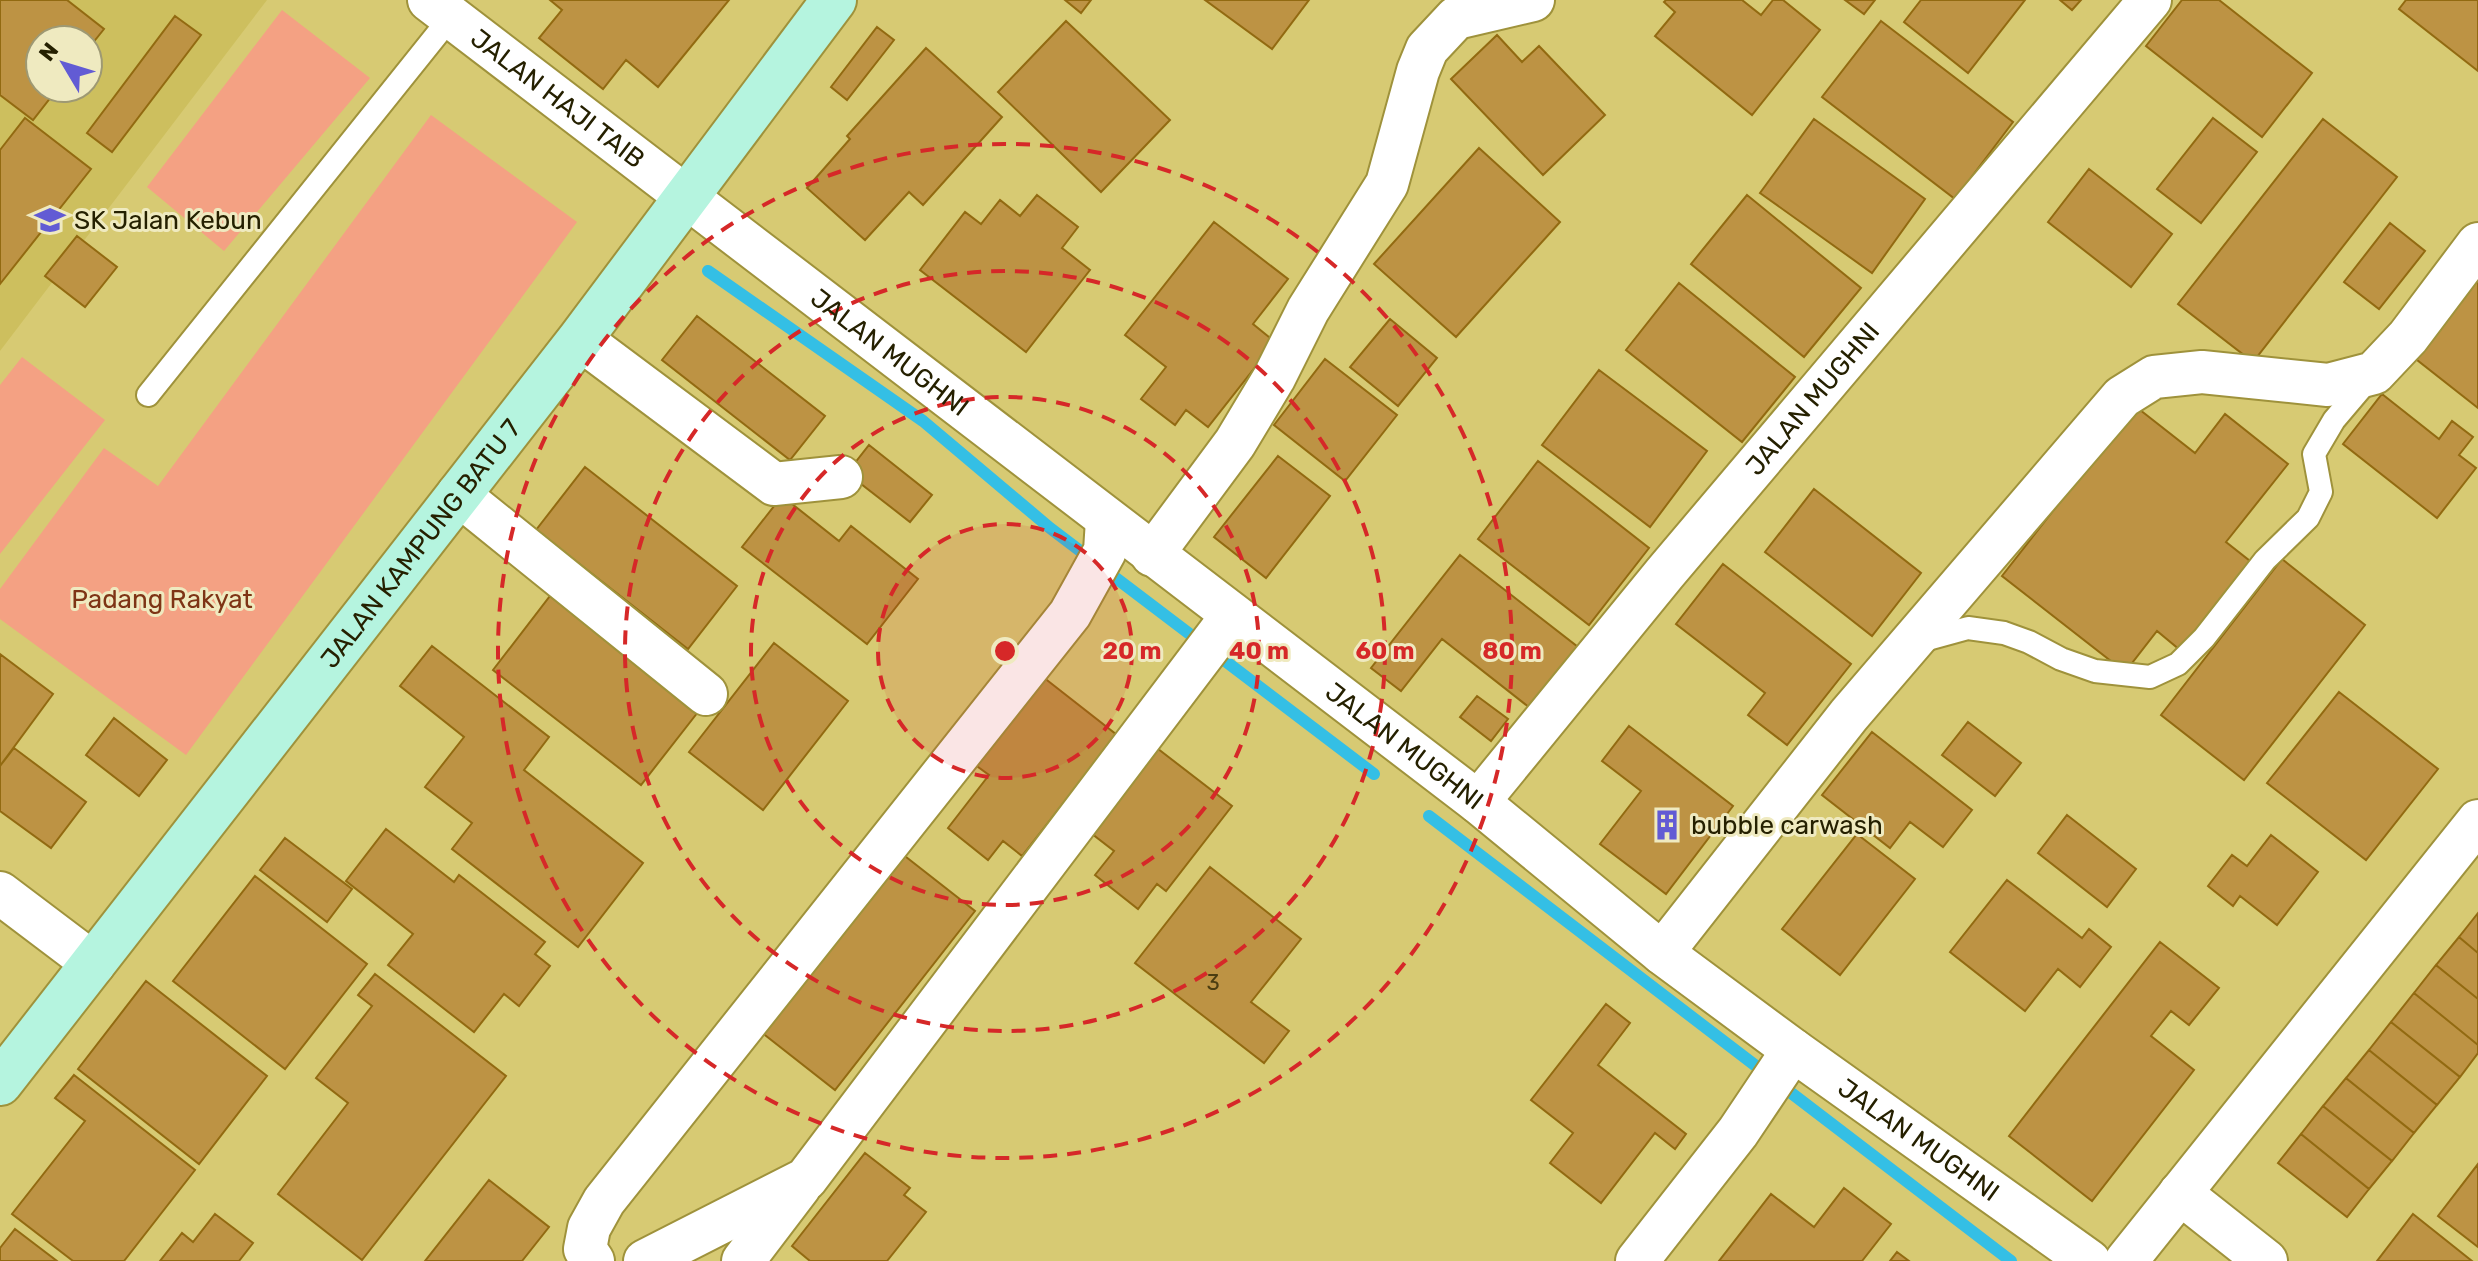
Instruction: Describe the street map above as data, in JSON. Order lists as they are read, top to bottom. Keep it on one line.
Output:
{"streets":{"street":["JALAN HAJI TAIB","JALAN MUGHNI","JALAN KAMPUNG BATU 7"]},"crossings":[["JALAN HAJI TAIB","JALAN MUGHNI"],["JALAN HAJI TAIB","JALAN KAMPUNG BATU 7"],["JALAN MUGHNI","JALAN KAMPUNG BATU 7"]],"parks":["Padang Rakyat"],"places":{"school or university":["SK Jalan Kebun"],"building":["bubble carwash"]},"house_numbers":["3"],"north":"top left","rings":["20 m","40 m","60 m","80 m"]}
